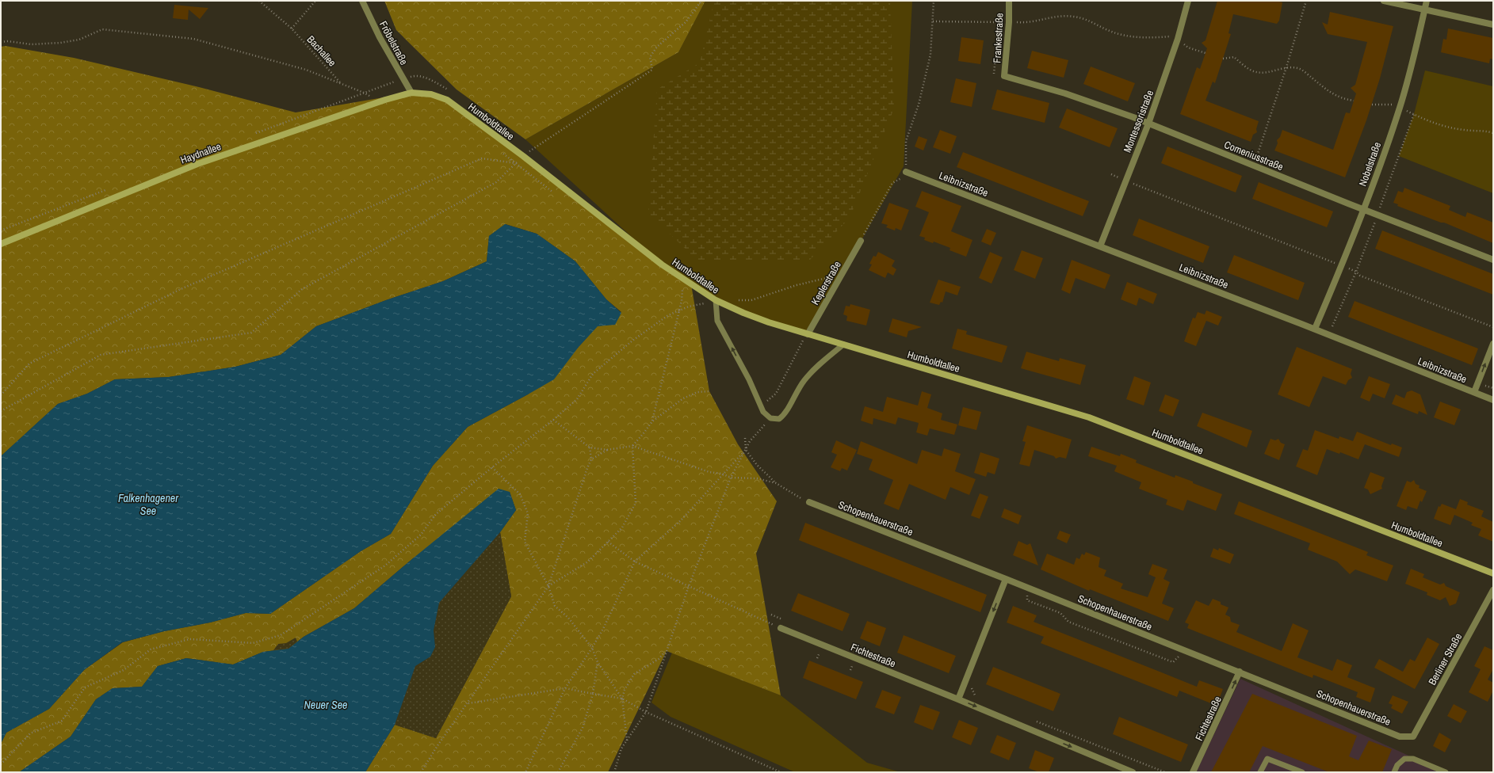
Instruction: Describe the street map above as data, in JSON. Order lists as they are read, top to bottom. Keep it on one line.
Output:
{"streets":{"street":["Frankestraße","Fröbelstraße","Humboldtallee","Montessoristraße","Haydnallee","Comeniusstraße","Nobelstraße","Leibnizstraße","Keplerstraße","Schopenhauerstraße","Fichtestraße","Berliner Straße"],"path":["Bachallee"]},"crossings":[["Frankestraße","Comeniusstraße"],["Fröbelstraße","Humboldtallee"],["Fröbelstraße","Haydnallee"],["Bachallee","Haydnallee"],["Humboldtallee","Haydnallee"],["Humboldtallee","Keplerstraße"],["Montessoristraße","Comeniusstraße"],["Montessoristraße","Leibnizstraße"],["Comeniusstraße","Nobelstraße"],["Nobelstraße","Leibnizstraße"],["Schopenhauerstraße","Fichtestraße"],["Schopenhauerstraße","Berliner Straße"]],"water":["Falkenhagener See","Neuer See"]}
